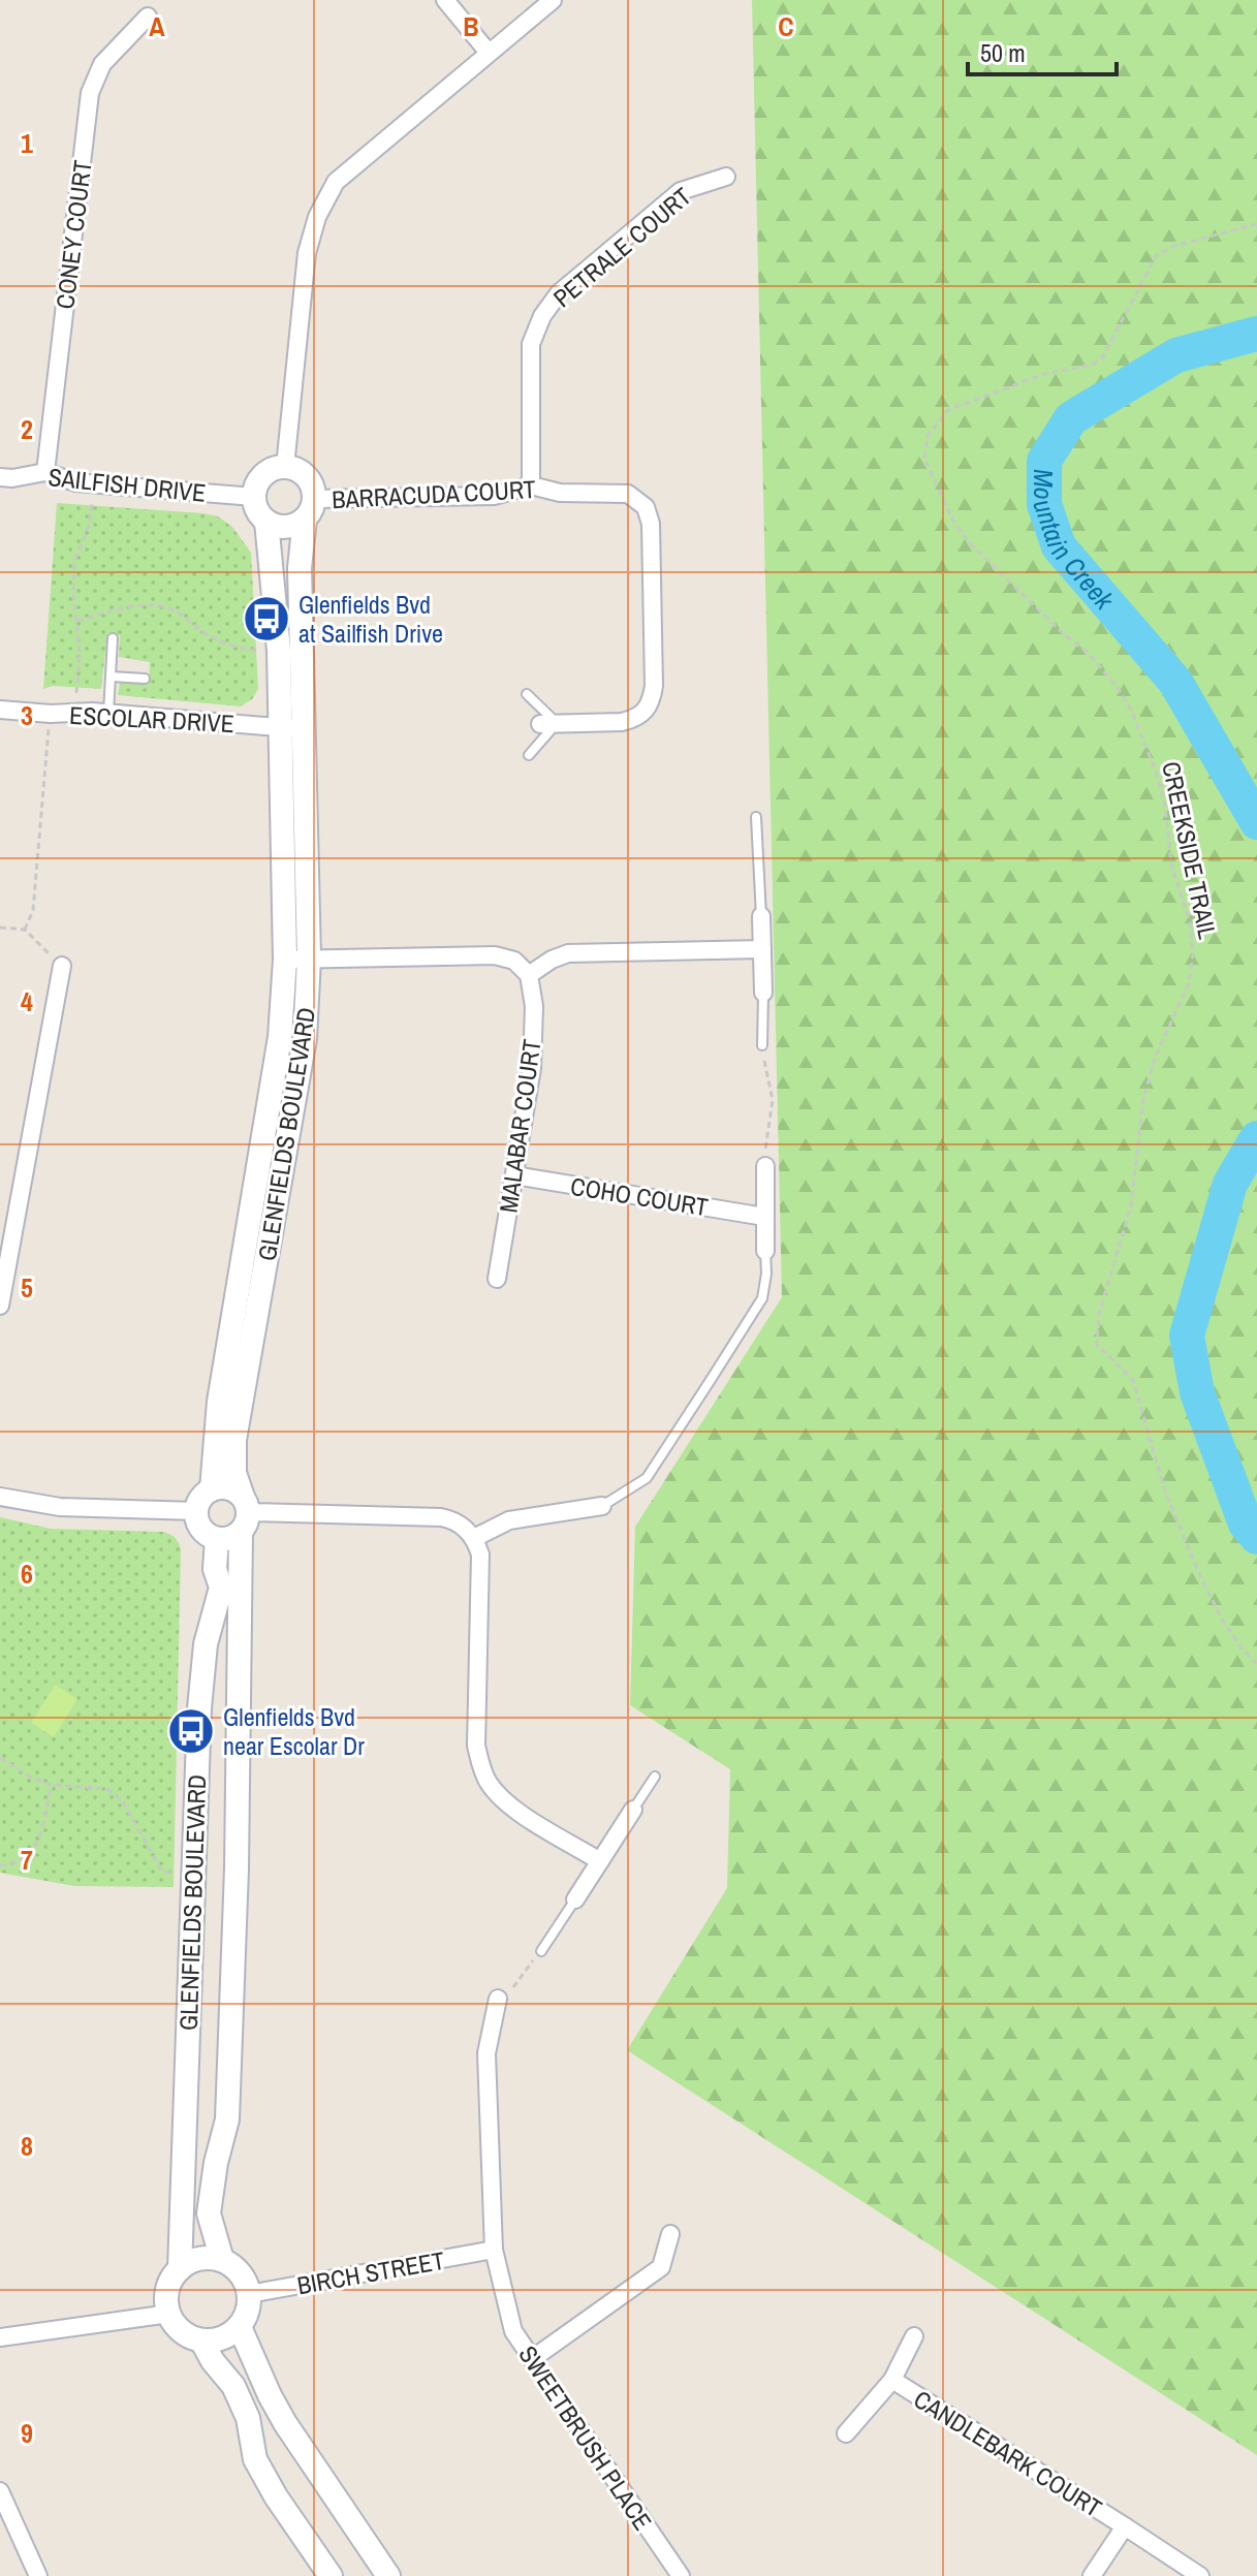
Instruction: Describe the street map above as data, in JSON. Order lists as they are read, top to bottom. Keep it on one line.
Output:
{"streets":{"street":["CONEY COURT","PETRALE COURT","SAILFISH DRIVE","BARRACUDA COURT","ESCOLAR DRIVE","MALABAR COURT","GLENFIELDS BOULEVARD","COHO COURT","BIRCH STREET","SWEETBRUSH PLACE","CANDLEBARK COURT"],"path":["CREEKSIDE TRAIL"]},"crossings":[["CONEY COURT","SAILFISH DRIVE"],["PETRALE COURT","BARRACUDA COURT"],["SAILFISH DRIVE","BARRACUDA COURT"],["SAILFISH DRIVE","GLENFIELDS BOULEVARD"],["BARRACUDA COURT","GLENFIELDS BOULEVARD"],["ESCOLAR DRIVE","GLENFIELDS BOULEVARD"],["MALABAR COURT","COHO COURT"],["GLENFIELDS BOULEVARD","BIRCH STREET"],["BIRCH STREET","SWEETBRUSH PLACE"]],"water":["Mountain Creek"],"places":{"bus stop":["Glenfields Bvd at Sailfish Drive","Glenfields Bvd near Escolar Dr"]},"scale_bar":"50 m","grid":{"columns":["A","B","C"],"rows":["1","2","3","4","5","6","7","8","9"]}}
